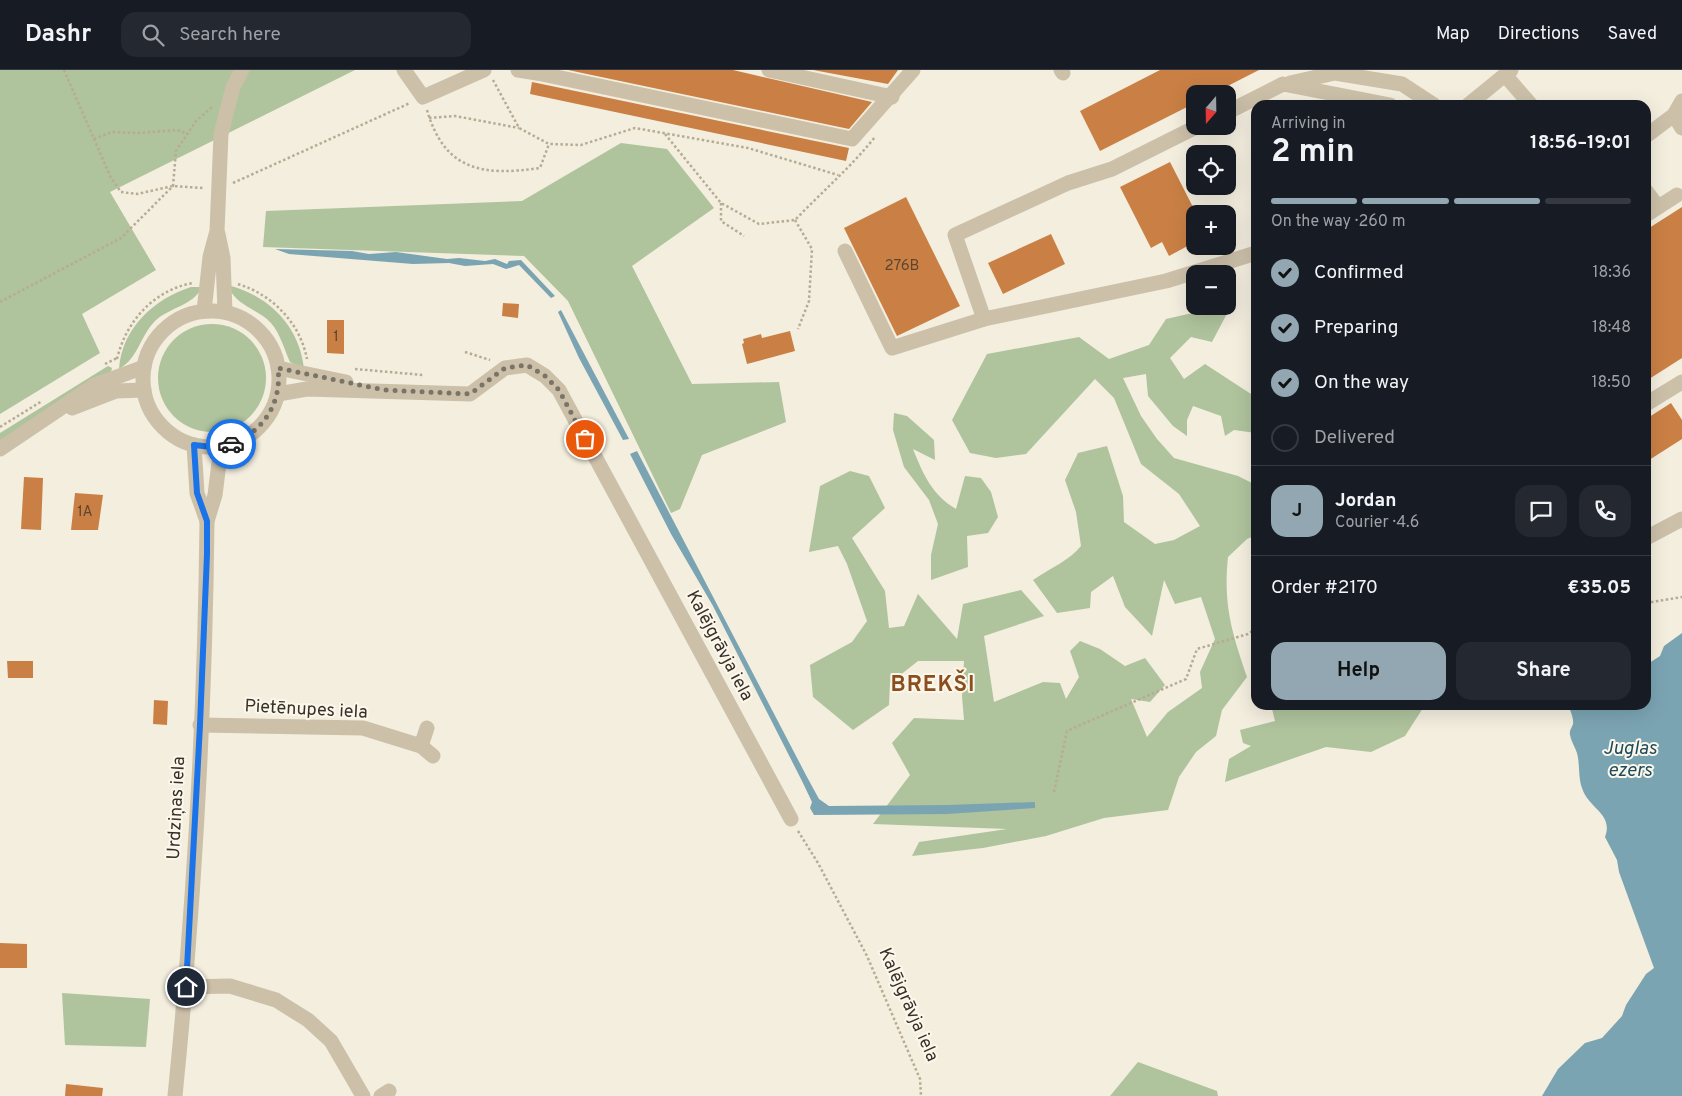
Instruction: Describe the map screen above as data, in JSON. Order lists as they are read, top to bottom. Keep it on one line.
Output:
{"streets":{"street":["Kalējgrāvja iela","Pietēnupes iela","Urdziņas iela"]},"crossings":[["Pietēnupes iela","Urdziņas iela"]],"districts":["BREKŠI"],"water":["Juglas ezers"],"house_numbers":["276B","1","1A"],"north":"bottom","page":{"header":"Dashr","search":"Search here","nav":["Map","Directions","Saved"],"map_buttons":["+","−"],"heading":["2 min","Arriving in","18:56–19:01"],"panel":["Jordan","Courier · 4.6","Order #2170","€35.05"],"bar":"On the way · 260 m","list":[["Confirmed","18:36"],["Preparing","18:48"],["On the way","18:50"],"Delivered"],"round":"J","buttons":["Help","Share"]}}
